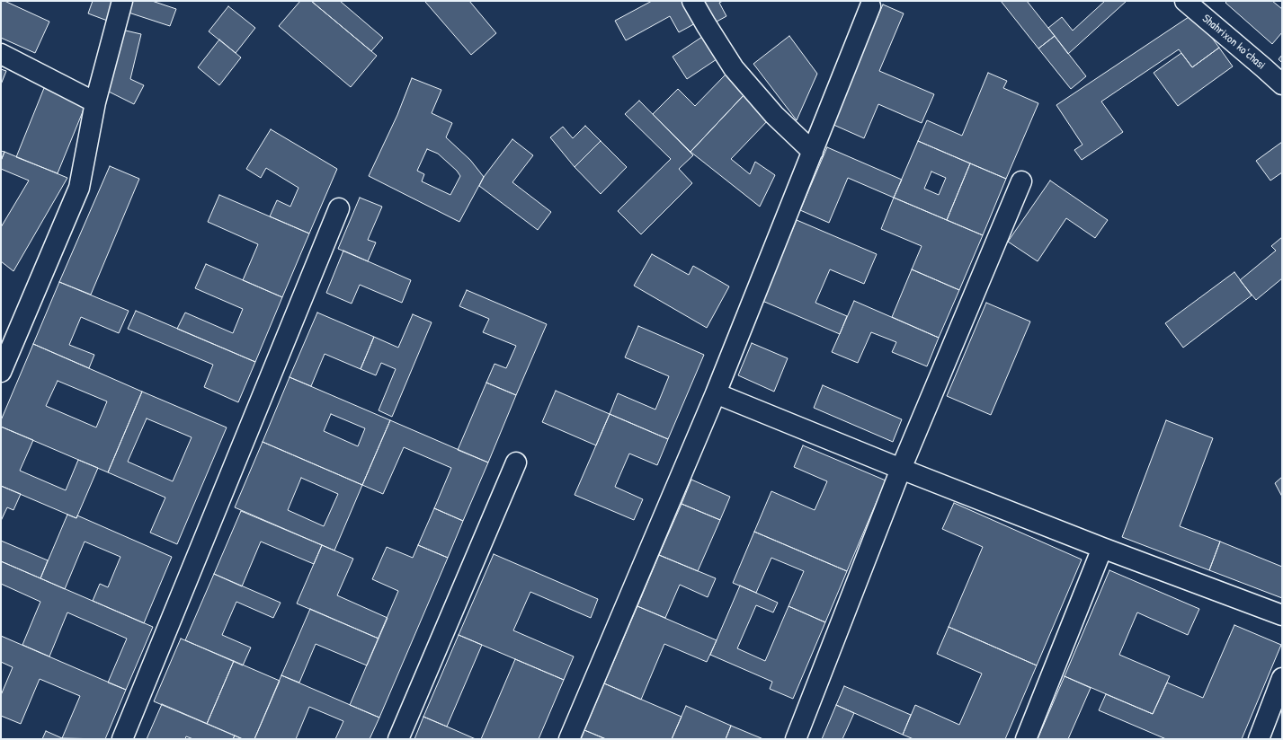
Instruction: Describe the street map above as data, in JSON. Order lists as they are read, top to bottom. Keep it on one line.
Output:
{"streets":{"street":["Shahrixon koʻchasi"]}}
